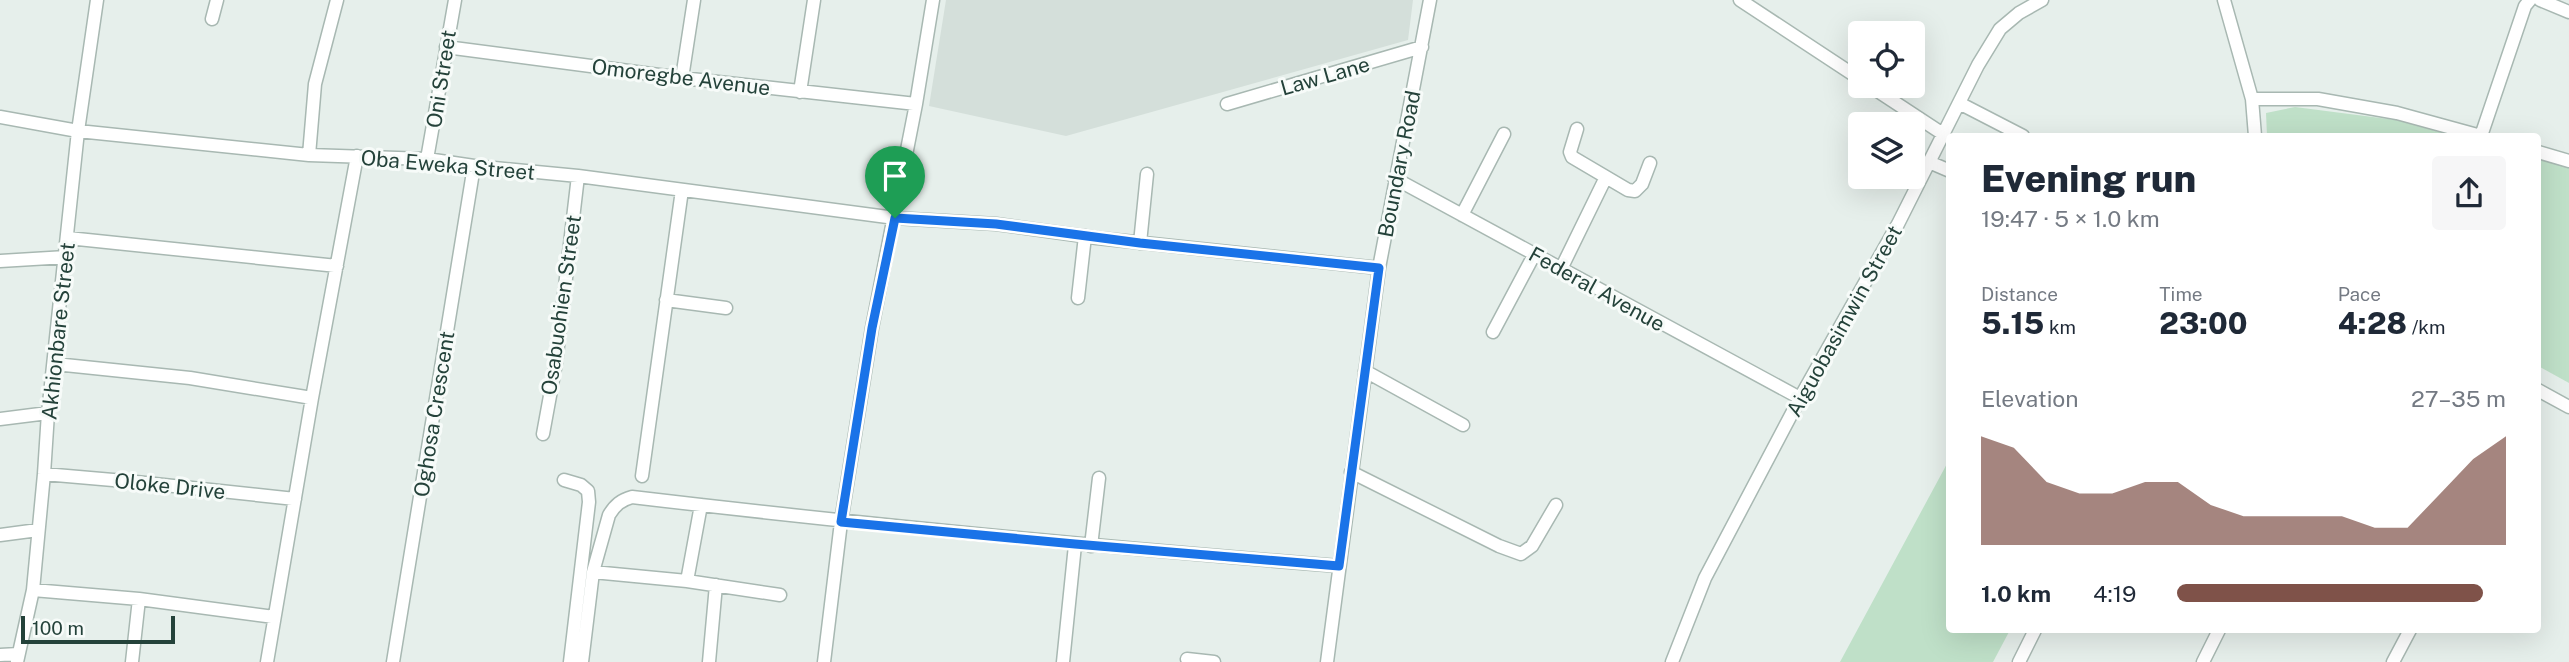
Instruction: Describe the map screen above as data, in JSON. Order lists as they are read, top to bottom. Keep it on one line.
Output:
{"streets":{"street":["Law Lane","Omoregbe Avenue","Oni Street","Boundary Road","Oba Eweka Street","Federal Avenue","Osabuohien Street","Aiguobasimwin Street","Akhionbare Street","Oghosa Crescent","Oloke Drive"]},"crossings":[["Law Lane","Boundary Road"],["Omoregbe Avenue","Oni Street"],["Oni Street","Oba Eweka Street"],["Boundary Road","Oba Eweka Street"],["Boundary Road","Federal Avenue"],["Oba Eweka Street","Osabuohien Street"],["Oba Eweka Street","Akhionbare Street"],["Oba Eweka Street","Oghosa Crescent"],["Federal Avenue","Aiguobasimwin Street"],["Akhionbare Street","Oloke Drive"]],"scale_bar":"100 m","page":{"heading":["Evening run","19:47 · 5 × 1.0 km"],"stats":[["Distance","5.15 km"],["Time","23:00"],["Pace","4:28 /km"]],"chart":["Elevation","27–35 m"],"list":[{"name":"1.0 km","note":"4:19"}],"scale":"100 m"}}
